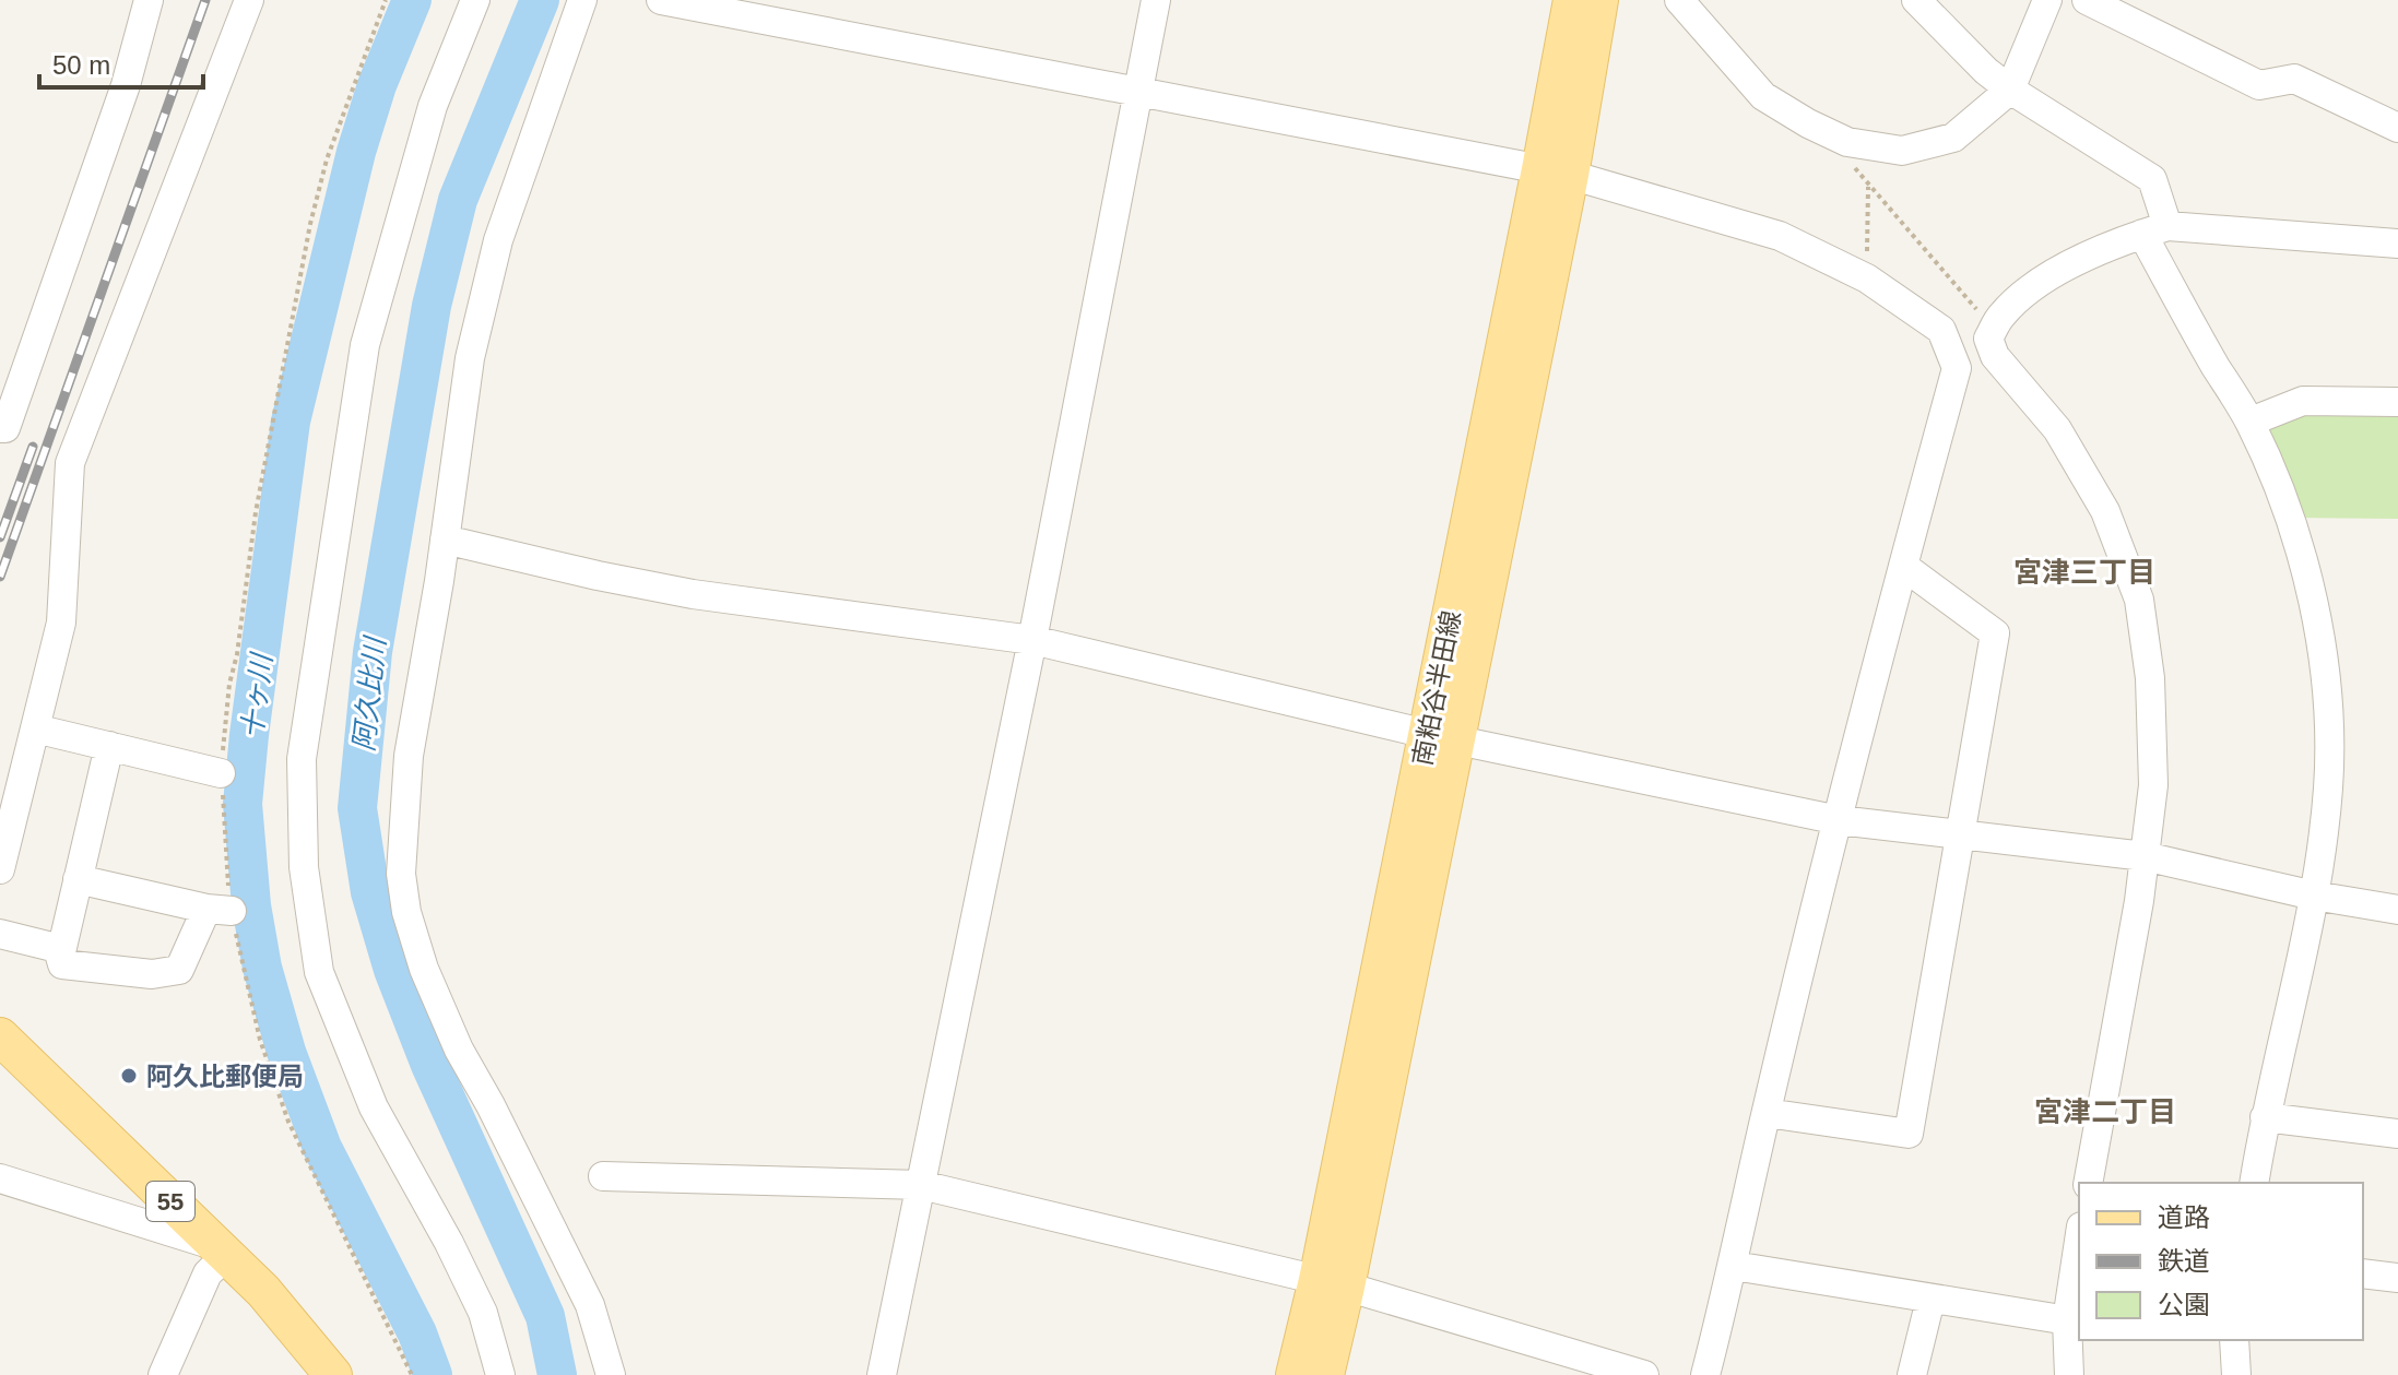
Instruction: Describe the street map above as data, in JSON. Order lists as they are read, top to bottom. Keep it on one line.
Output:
{"streets":{"main road":["南粕谷半田線","55"]},"districts":["宮津三丁目","宮津二丁目"],"water":["阿久比川","十ヶ川"],"places":["阿久比郵便局"],"legend":["道路","鉄道","公園"],"scale_bar":"50 m"}
